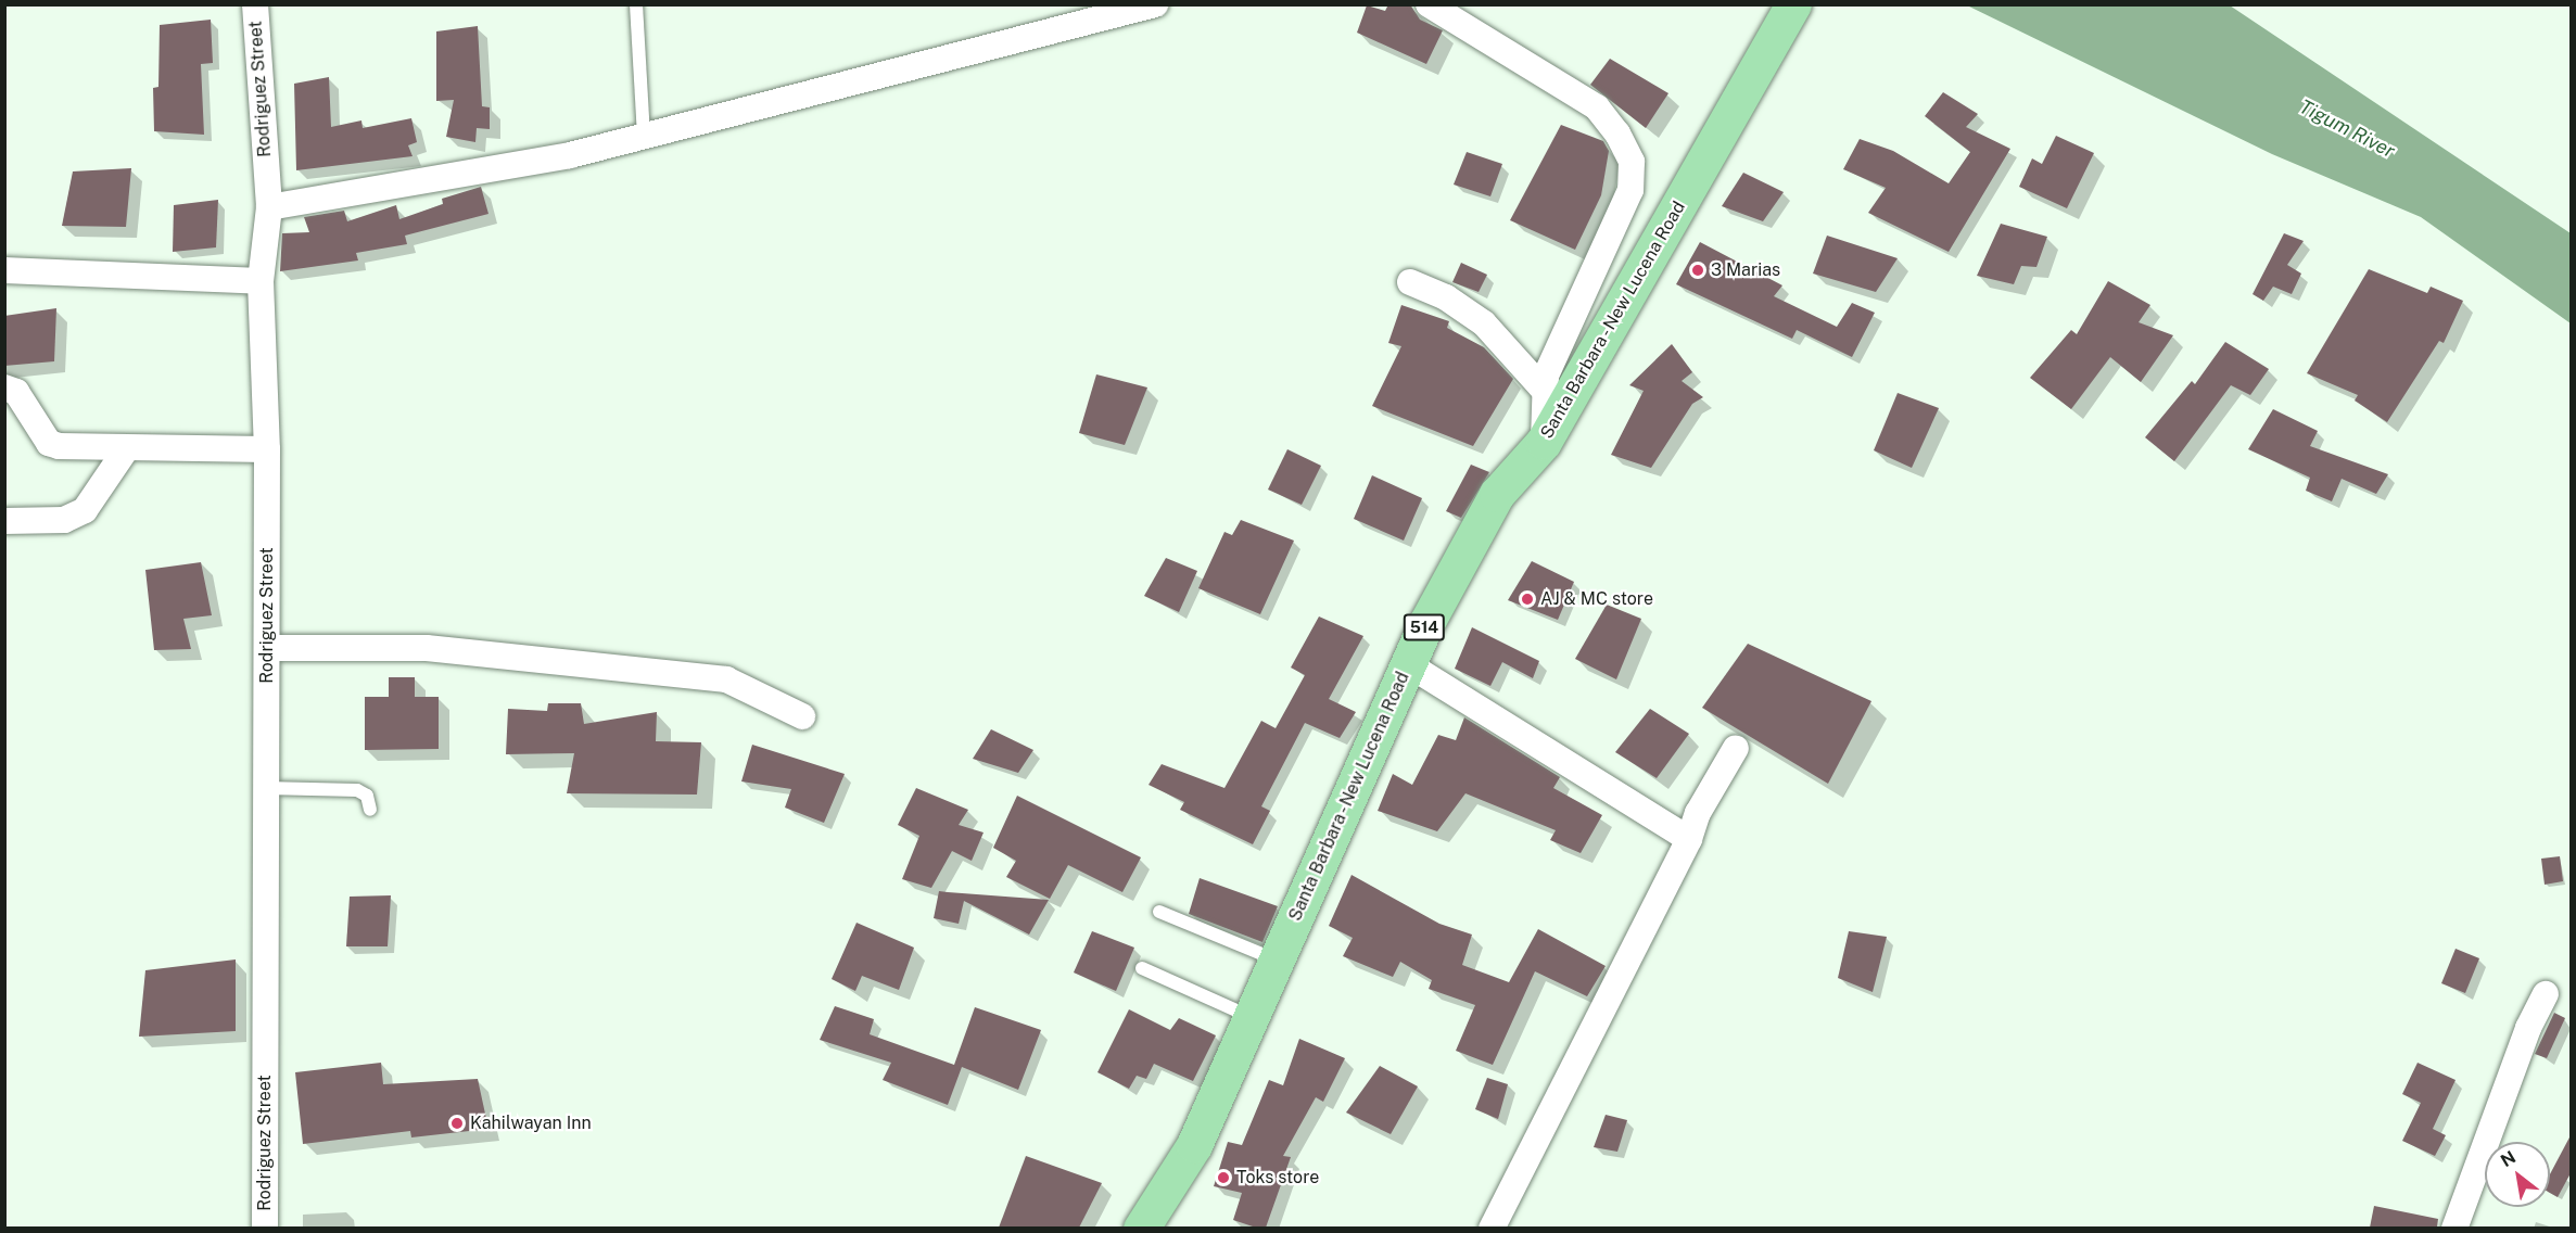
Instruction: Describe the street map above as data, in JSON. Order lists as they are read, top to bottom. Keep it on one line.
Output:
{"streets":{"main road":["Santa Barbara - New Lucena Road","514"],"street":["Rodriguez Street"]},"water":["Tigum River"],"places":["3 Marias","AJ & MC store","Kahilwayan Inn","Toks store"],"north":"top left"}
